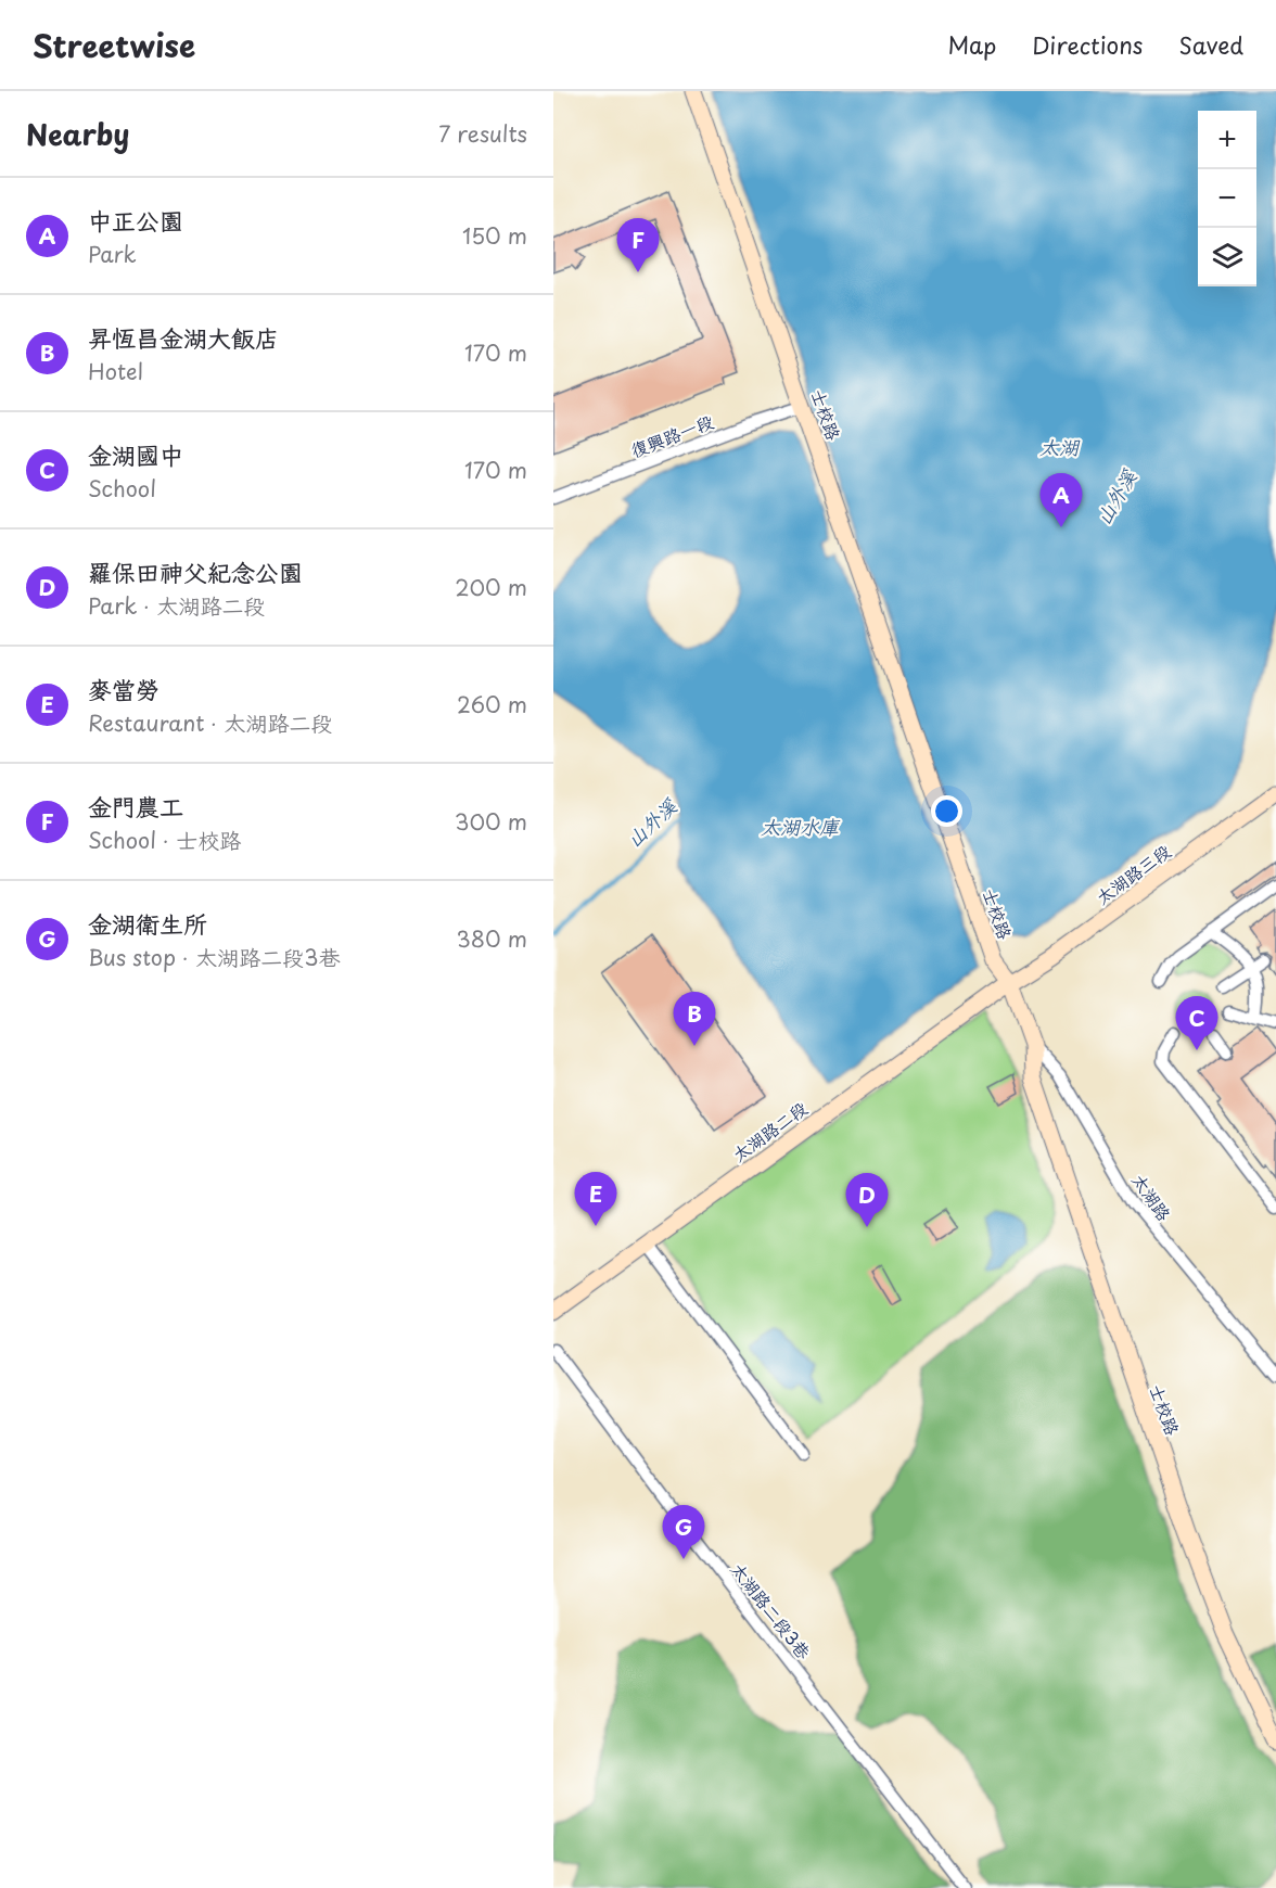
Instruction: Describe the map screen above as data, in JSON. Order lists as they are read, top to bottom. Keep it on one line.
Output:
{"streets":{"street":["士校路","復興路一段","太湖路三段","太湖路二段","太湖路","太湖路二段3巷"]},"crossings":[["士校路","復興路一段"],["士校路","太湖路三段"],["士校路","太湖路二段"],["士校路","太湖路"],["太湖路三段","太湖路二段"]],"water":["太湖","山外溪","太湖水庫"],"page":{"header":"Streetwise","nav":["Map","Directions","Saved"],"heading":["Nearby","7 results"],"map_buttons":["+","−"],"list":[{"mark":"A","name":"中正公園","note":"Park","value":"150 m"},{"mark":"B","name":"昇恆昌金湖大飯店","note":"Hotel","value":"170 m"},{"mark":"C","name":"金湖國中","note":"School","value":"170 m"},{"mark":"D","name":"羅保田神父紀念公園","note":"Park · 太湖路二段","value":"200 m"},{"mark":"E","name":"麥當勞","note":"Restaurant · 太湖路二段","value":"260 m"},{"mark":"F","name":"金門農工","note":"School · 士校路","value":"300 m"},{"mark":"G","name":"金湖衛生所","note":"Bus stop · 太湖路二段3巷","value":"380 m"}],"pins":["F","A","B","C","E","D","G"]}}
